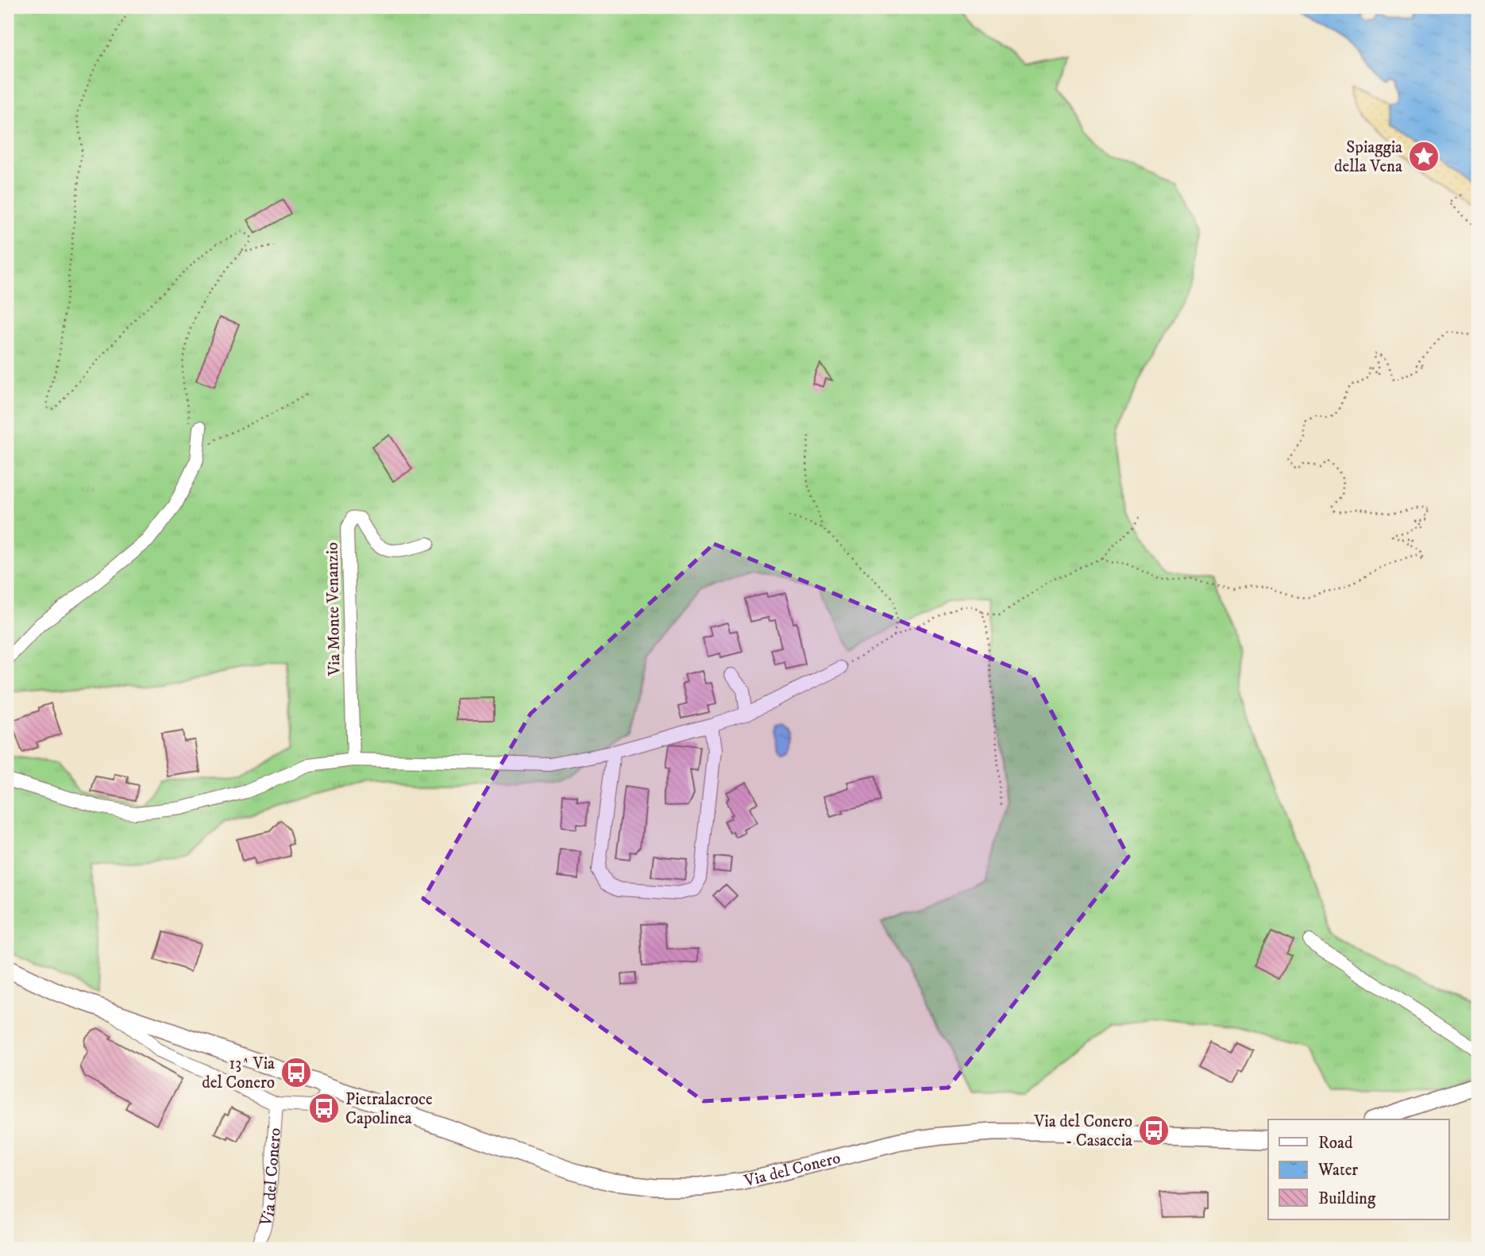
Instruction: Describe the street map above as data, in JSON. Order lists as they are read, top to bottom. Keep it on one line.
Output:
{"streets":{"main road":["Via del Conero"],"street":["Via Monte Venanzio"]},"places":{"place":["Spiaggia della Vena"],"bus stop":["13^ Via del Conero","Pietralacroce Capolinea","Via del Conero - Casaccia"]},"legend":["Road","Water","Building"]}
